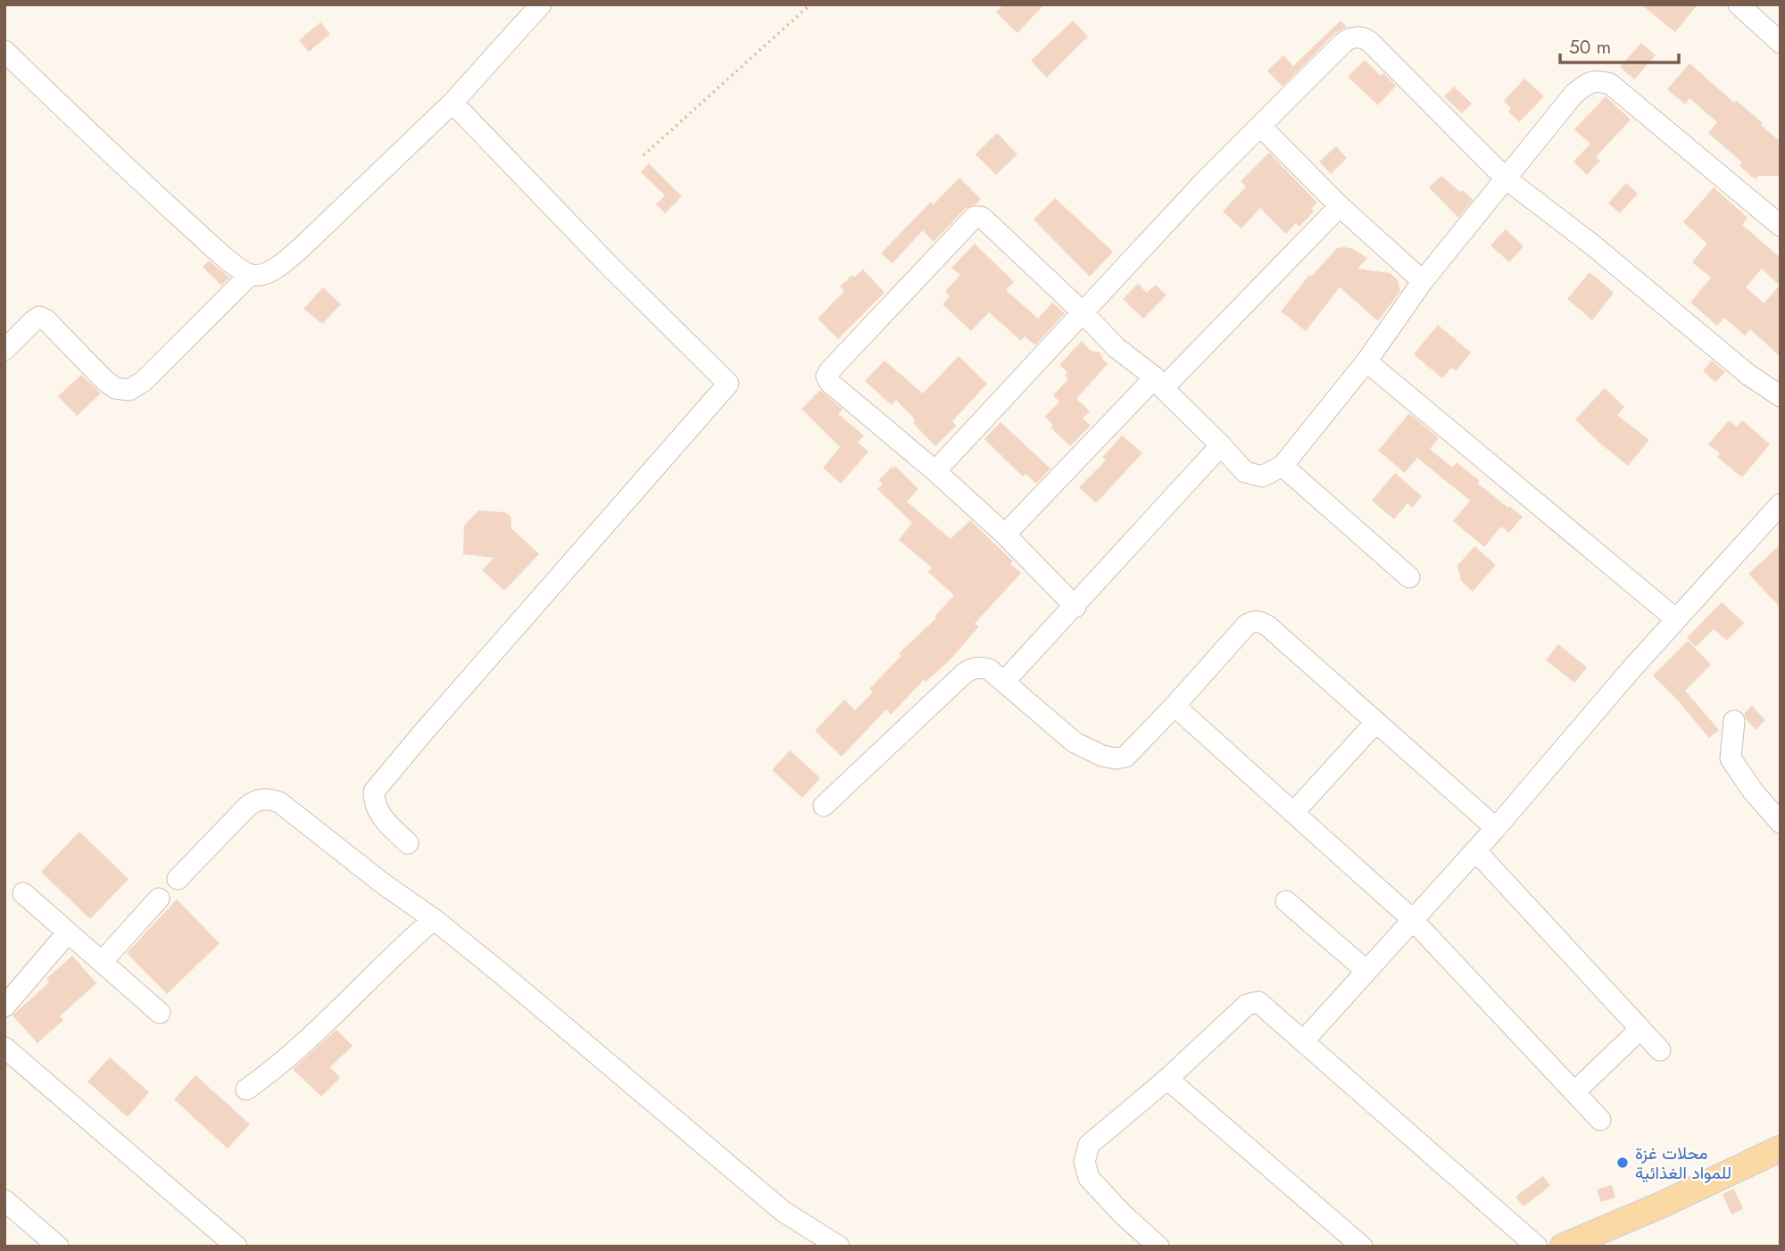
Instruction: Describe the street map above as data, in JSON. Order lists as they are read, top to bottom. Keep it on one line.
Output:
{"places":["محلات غزة للمواد الغذائية"],"scale_bar":"50 m"}
